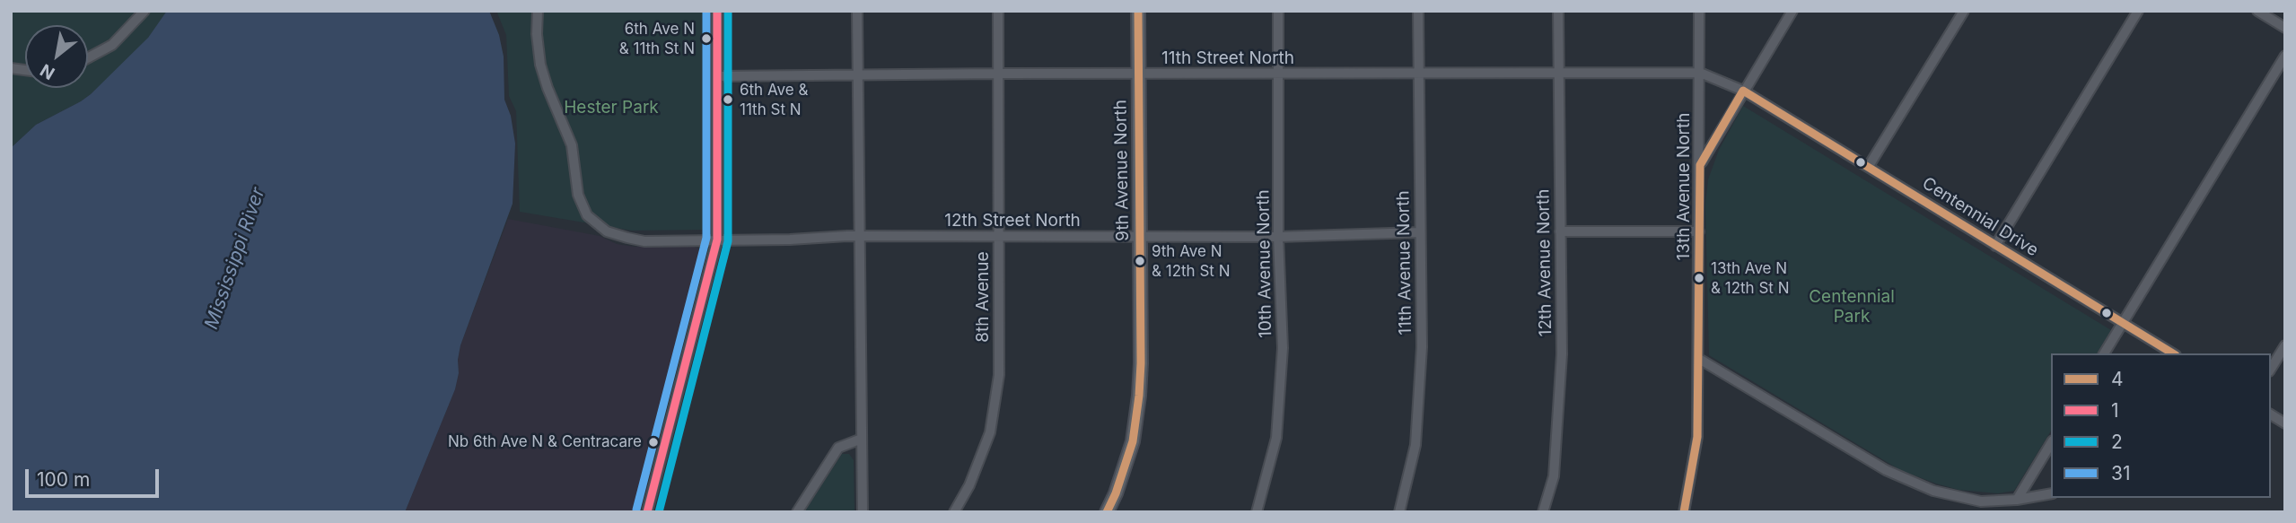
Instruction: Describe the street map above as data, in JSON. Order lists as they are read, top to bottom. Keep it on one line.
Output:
{"streets":{"main road":["9th Avenue North"],"street":["11th Street North","13th Avenue North","Centennial Drive","12th Street North","11th Avenue North","12th Avenue North","10th Avenue North","8th Avenue"]},"crossings":[["11th Street North","9th Avenue North"],["11th Street North","13th Avenue North"],["11th Street North","Centennial Drive"],["11th Street North","11th Avenue North"],["11th Street North","12th Avenue North"],["11th Street North","10th Avenue North"],["11th Street North","8th Avenue"],["9th Avenue North","12th Street North"],["13th Avenue North","Centennial Drive"],["12th Street North","11th Avenue North"],["12th Street North","10th Avenue North"],["12th Street North","8th Avenue"]],"water":["Mississippi River"],"parks":["Hester Park","Centennial Park"],"places":["6th Ave N & 11th St N","6th Ave & 11th St N","9th Ave N & 12th St N","13th Ave N & 12th St N","Nb 6th Ave N & Centracare"],"lines":["transit line 4","transit line 1","transit line 2","transit line 31"],"legend":["4","1","2","31"],"scale_bar":"100 m","north":"bottom left"}
